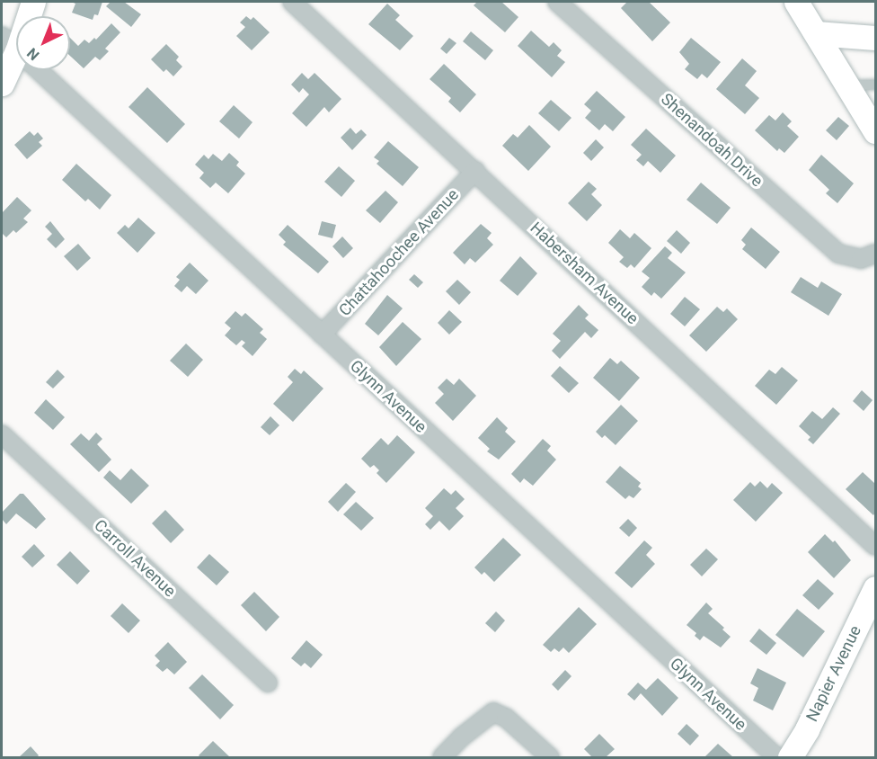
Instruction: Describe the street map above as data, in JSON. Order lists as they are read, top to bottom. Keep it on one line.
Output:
{"streets":{"street":["Shenandoah Drive","Chattahoochee Avenue","Habersham Avenue","Glynn Avenue","Carroll Avenue","Napier Avenue"]},"crossings":[["Chattahoochee Avenue","Habersham Avenue"],["Chattahoochee Avenue","Glynn Avenue"]],"north":"bottom left"}
